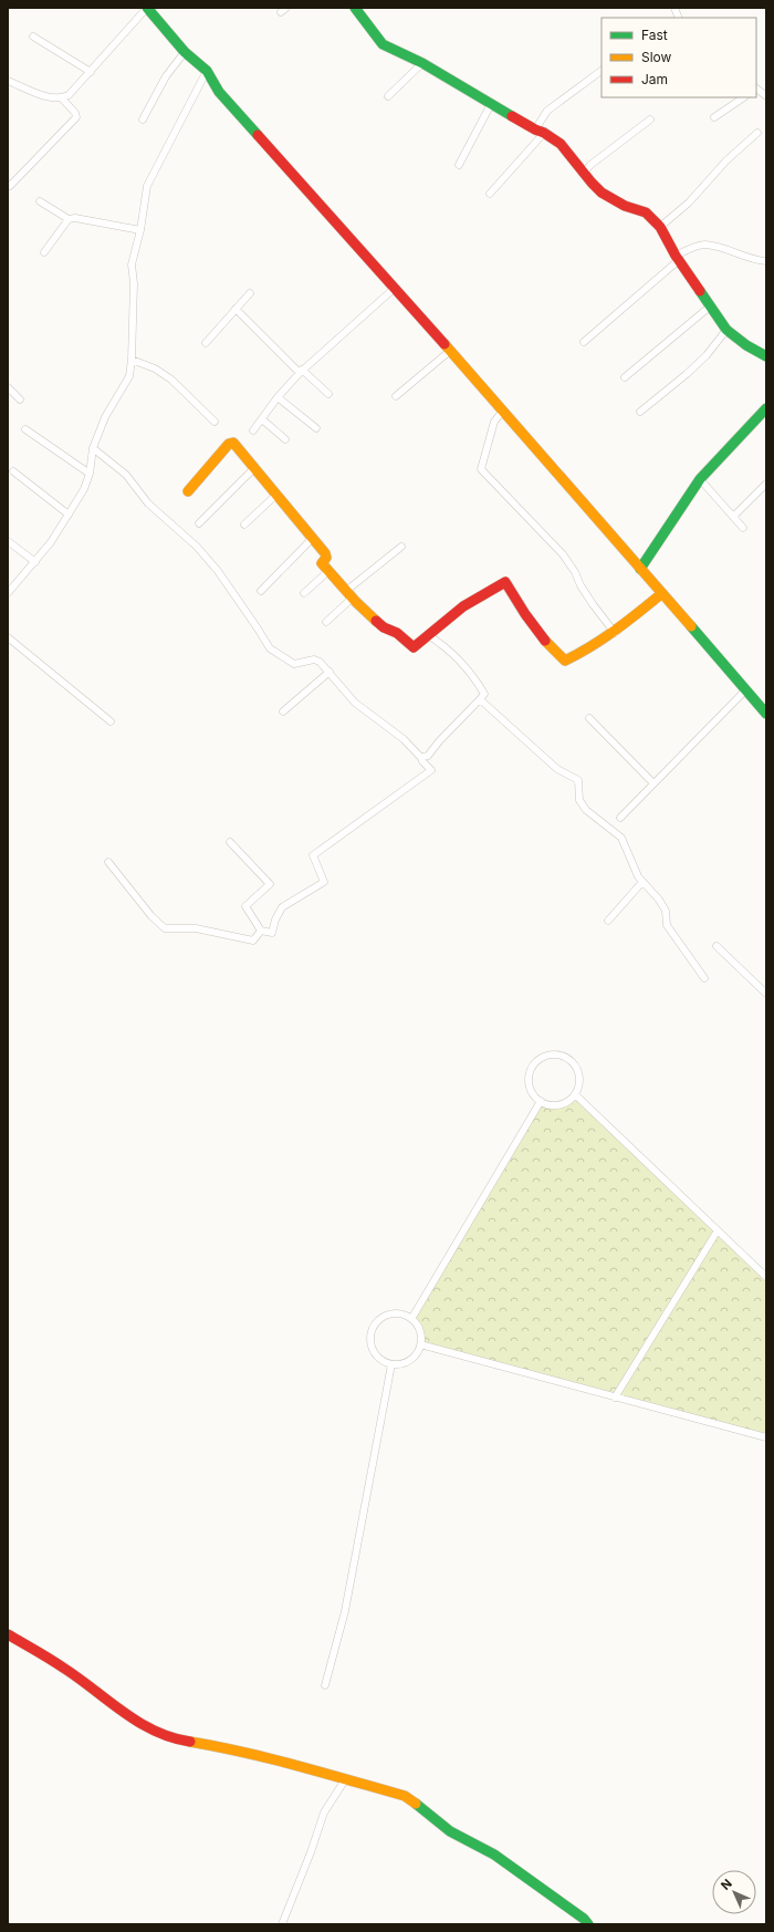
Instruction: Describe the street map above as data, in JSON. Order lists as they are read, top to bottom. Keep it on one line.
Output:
{"legend":["Fast","Slow","Jam"],"north":"top left"}
